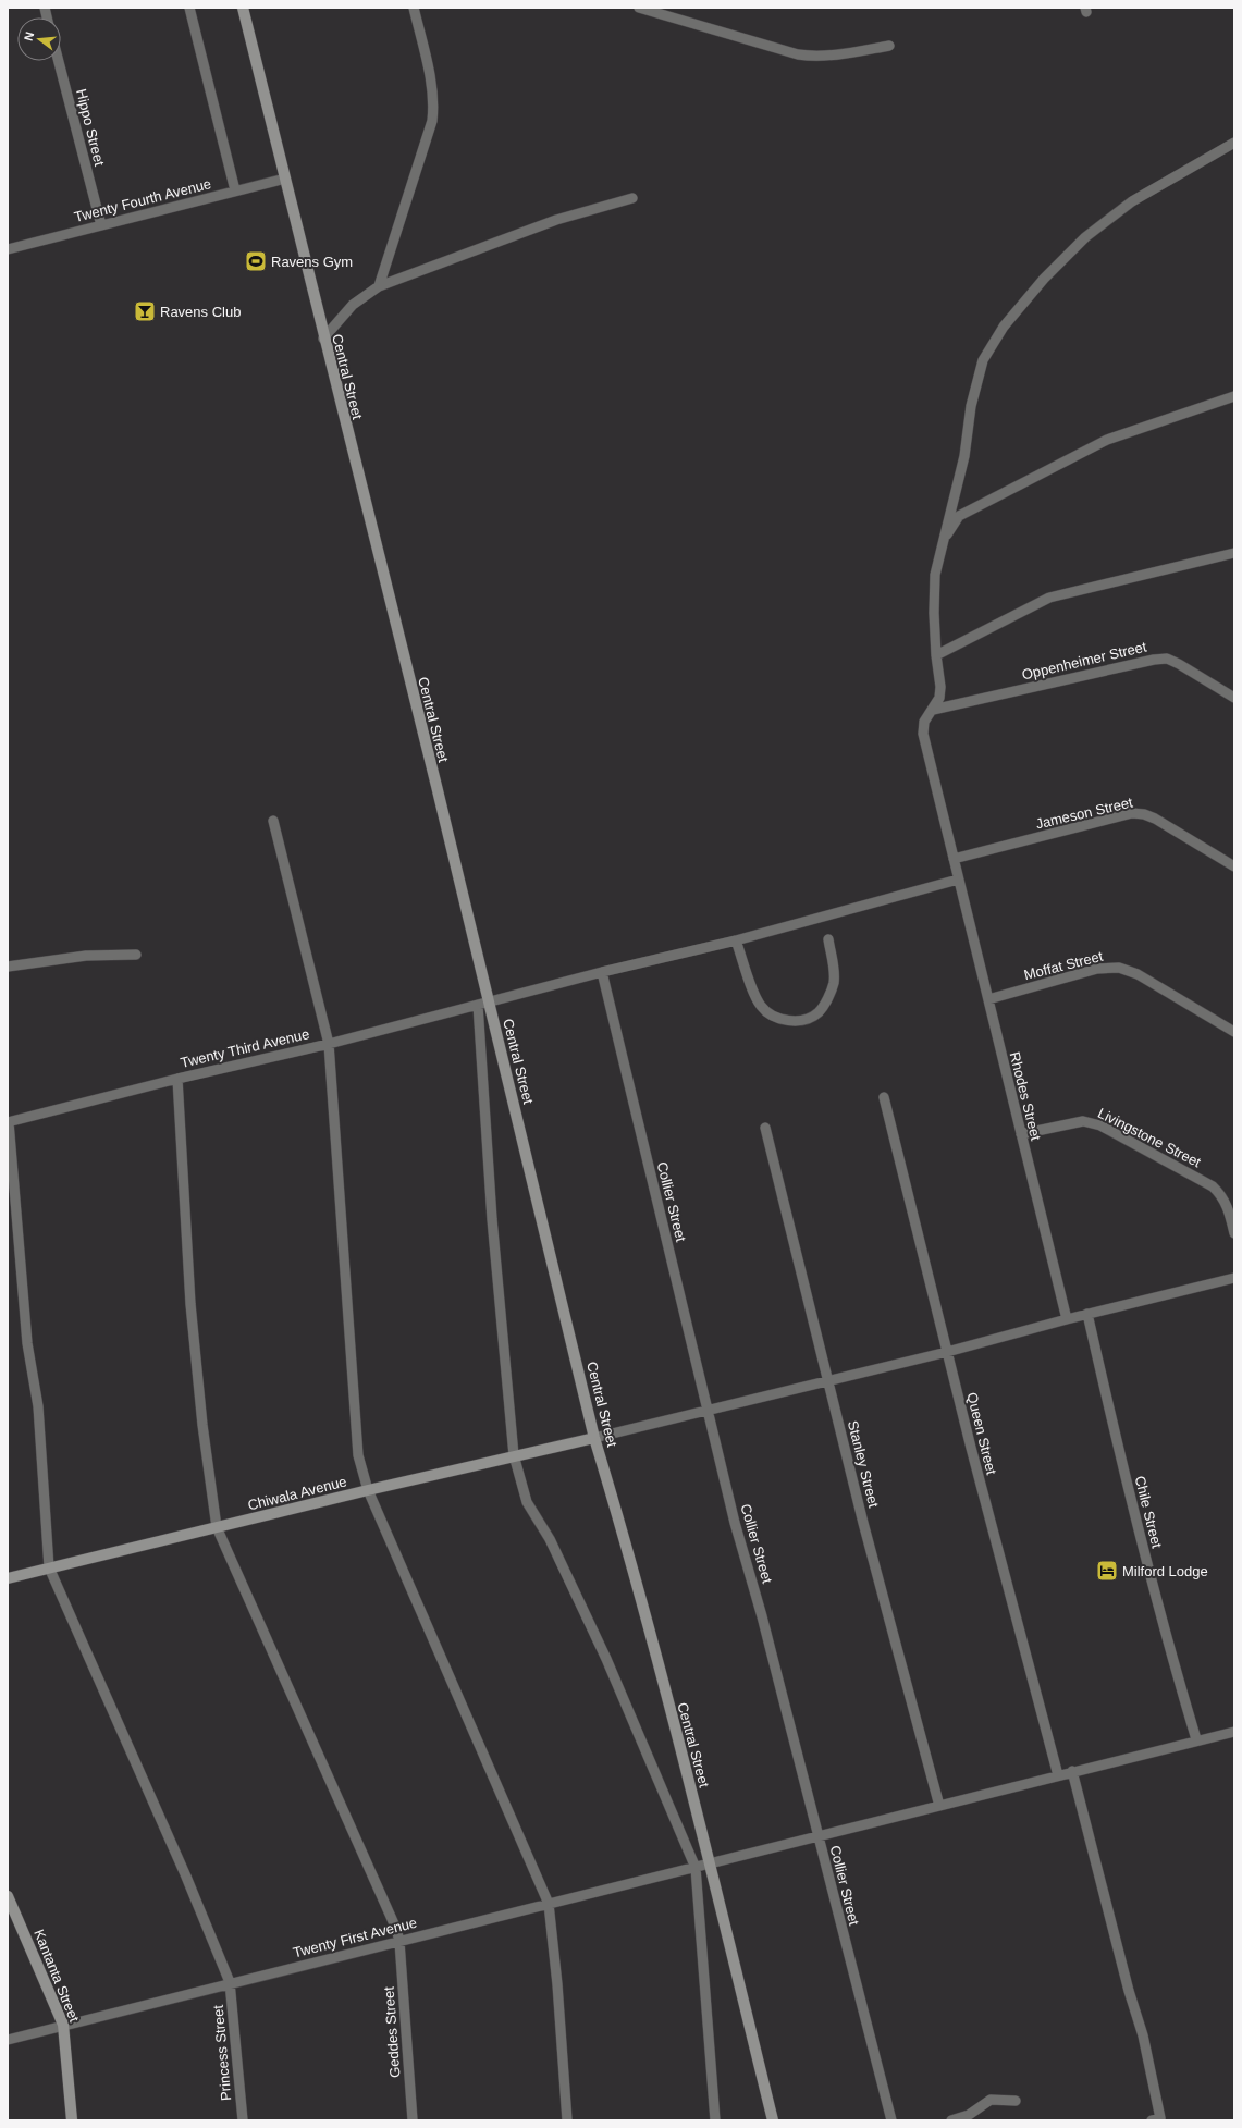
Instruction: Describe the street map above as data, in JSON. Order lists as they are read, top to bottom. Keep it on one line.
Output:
{"streets":{"street":["Hippo Street","Twenty Fourth Avenue","Central Street","Oppenheimer Street","Jameson Street","Moffat Street","Twenty Third Avenue","Rhodes Street","Livingstone Street","Collier Street","Queen Street","Stanley Street","Chiwala Avenue","Chile Street","Twenty First Avenue","Kantanta Street","Geddes Street","Princess Street"]},"crossings":[["Hippo Street","Twenty Fourth Avenue"],["Twenty Fourth Avenue","Central Street"],["Central Street","Twenty Third Avenue"],["Central Street","Chiwala Avenue"],["Central Street","Twenty First Avenue"],["Oppenheimer Street","Rhodes Street"],["Jameson Street","Rhodes Street"],["Moffat Street","Rhodes Street"],["Twenty Third Avenue","Rhodes Street"],["Twenty Third Avenue","Collier Street"],["Twenty Third Avenue","Geddes Street"],["Rhodes Street","Livingstone Street"],["Collier Street","Twenty First Avenue"],["Queen Street","Twenty First Avenue"],["Stanley Street","Twenty First Avenue"],["Chiwala Avenue","Geddes Street"],["Chiwala Avenue","Princess Street"],["Chile Street","Twenty First Avenue"],["Twenty First Avenue","Kantanta Street"],["Twenty First Avenue","Geddes Street"],["Twenty First Avenue","Princess Street"]],"places":{"sports":["Ravens Gym"],"bar":["Ravens Club"],"hotel":["Milford Lodge"]},"north":"left"}
